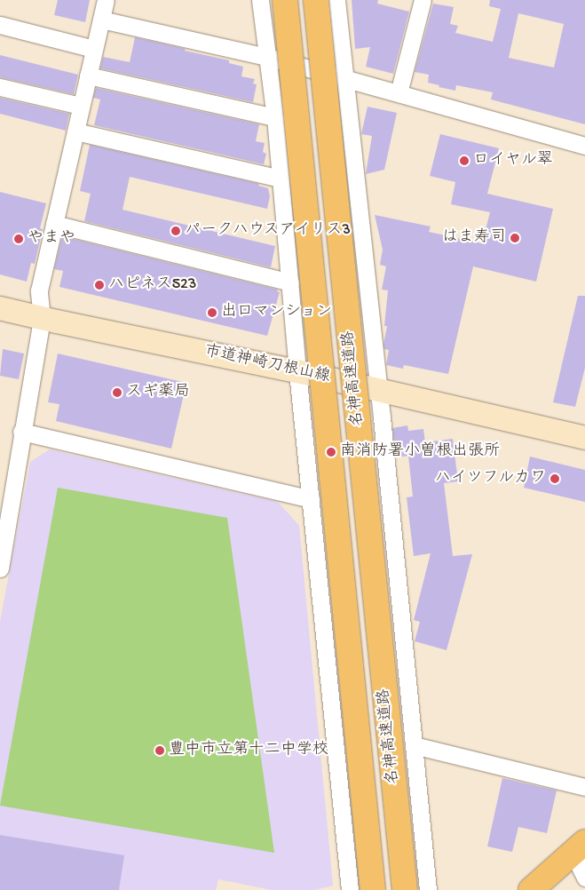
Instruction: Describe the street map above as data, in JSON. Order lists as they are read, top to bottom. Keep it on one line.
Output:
{"streets":{"highway":["名神高速道路"],"street":["市道神崎刀根山線"]},"places":["ロイヤル翠","パークハウスアイリス3","はま寿司","やまや","ハピネス523","出口マンション","スギ薬局","南消防署小曽根出張所","ハイツフルカワ","豊中市立第十二中学校"]}
